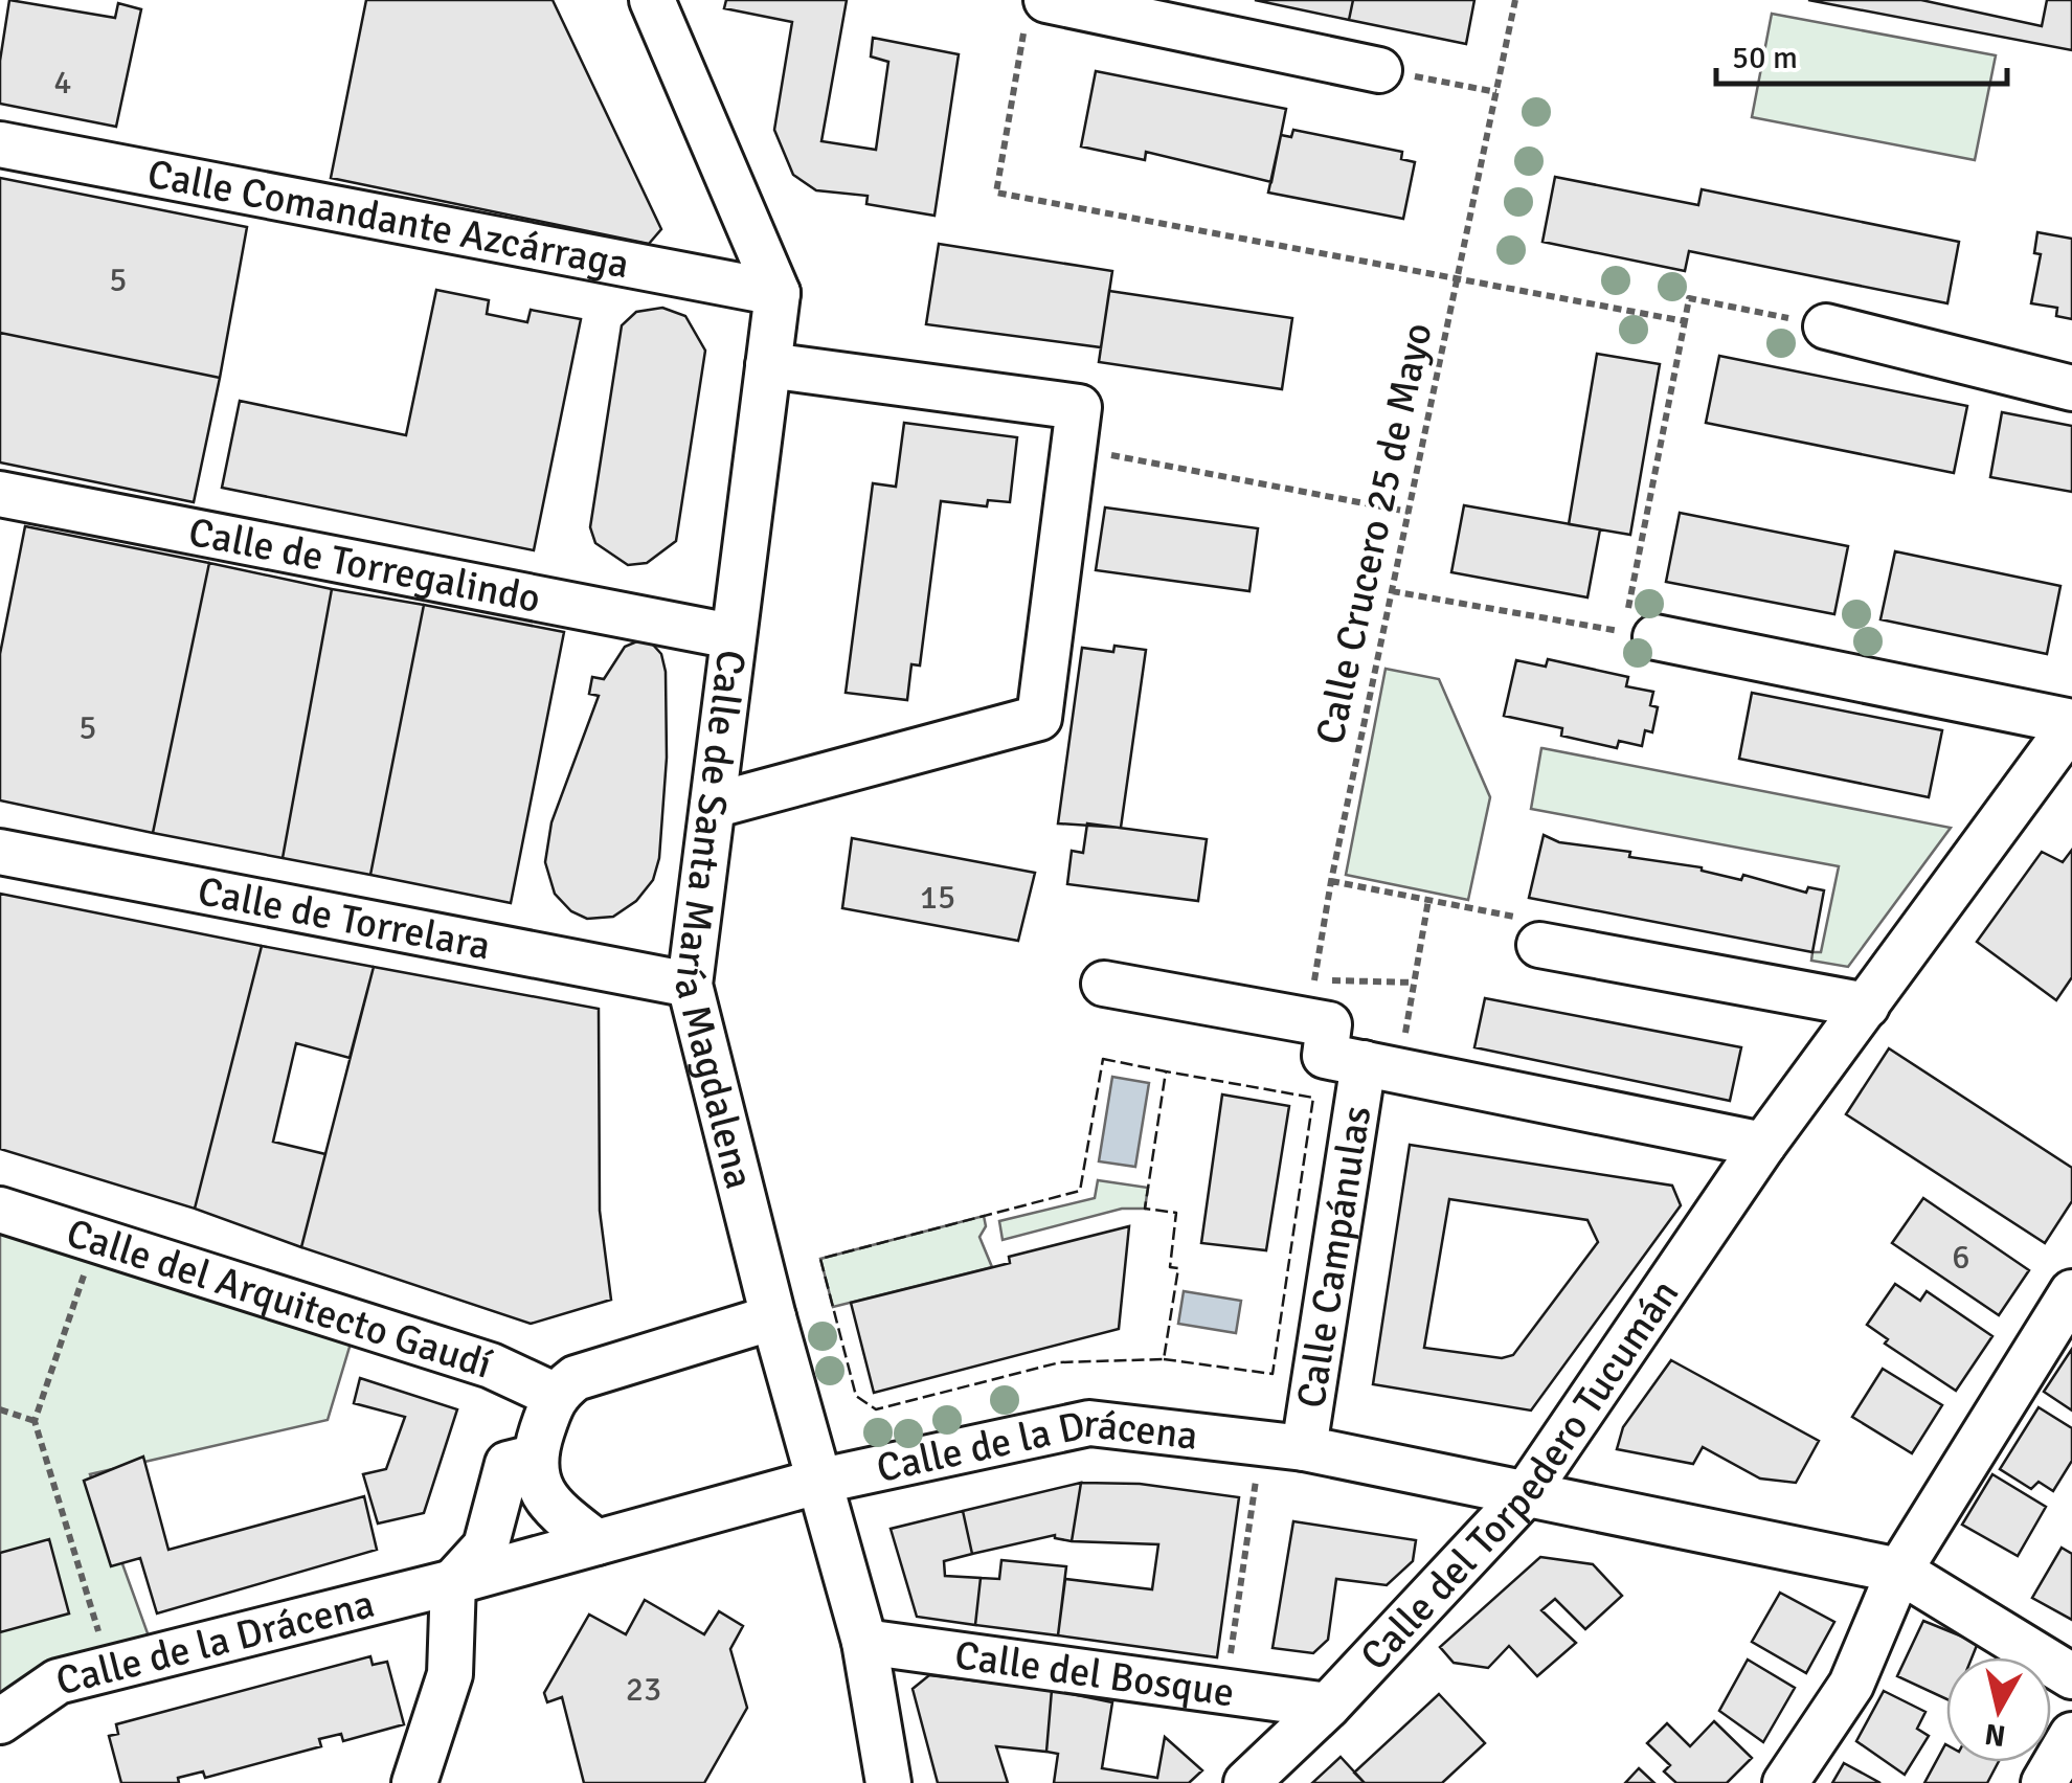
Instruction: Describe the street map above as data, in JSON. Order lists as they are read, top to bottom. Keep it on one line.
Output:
{"streets":{"street":["Calle Comandante Azcárraga","Calle de Torregalindo","Calle de Torrelara","Calle de Santa María Magdalena","Calle Campánulas","Calle del Arquitecto Gaudí","Calle de la Drácena","Calle del Torpedero Tucumán","Calle del Bosque"],"path":["Calle Crucero 25 de Mayo"]},"crossings":[["Calle Comandante Azcárraga","Calle de Santa María Magdalena"],["Calle de Torregalindo","Calle de Santa María Magdalena"],["Calle de Torrelara","Calle de Santa María Magdalena"],["Calle de Santa María Magdalena","Calle de la Drácena"],["Calle de Santa María Magdalena","Calle del Bosque"],["Calle Campánulas","Calle de la Drácena"],["Calle Campánulas","Calle del Bosque"],["Calle de la Drácena","Calle del Torpedero Tucumán"],["Calle del Torpedero Tucumán","Calle del Bosque"]],"house_numbers":["4","5","5","15","6","23"],"scale_bar":"50 m","north":"bottom"}
